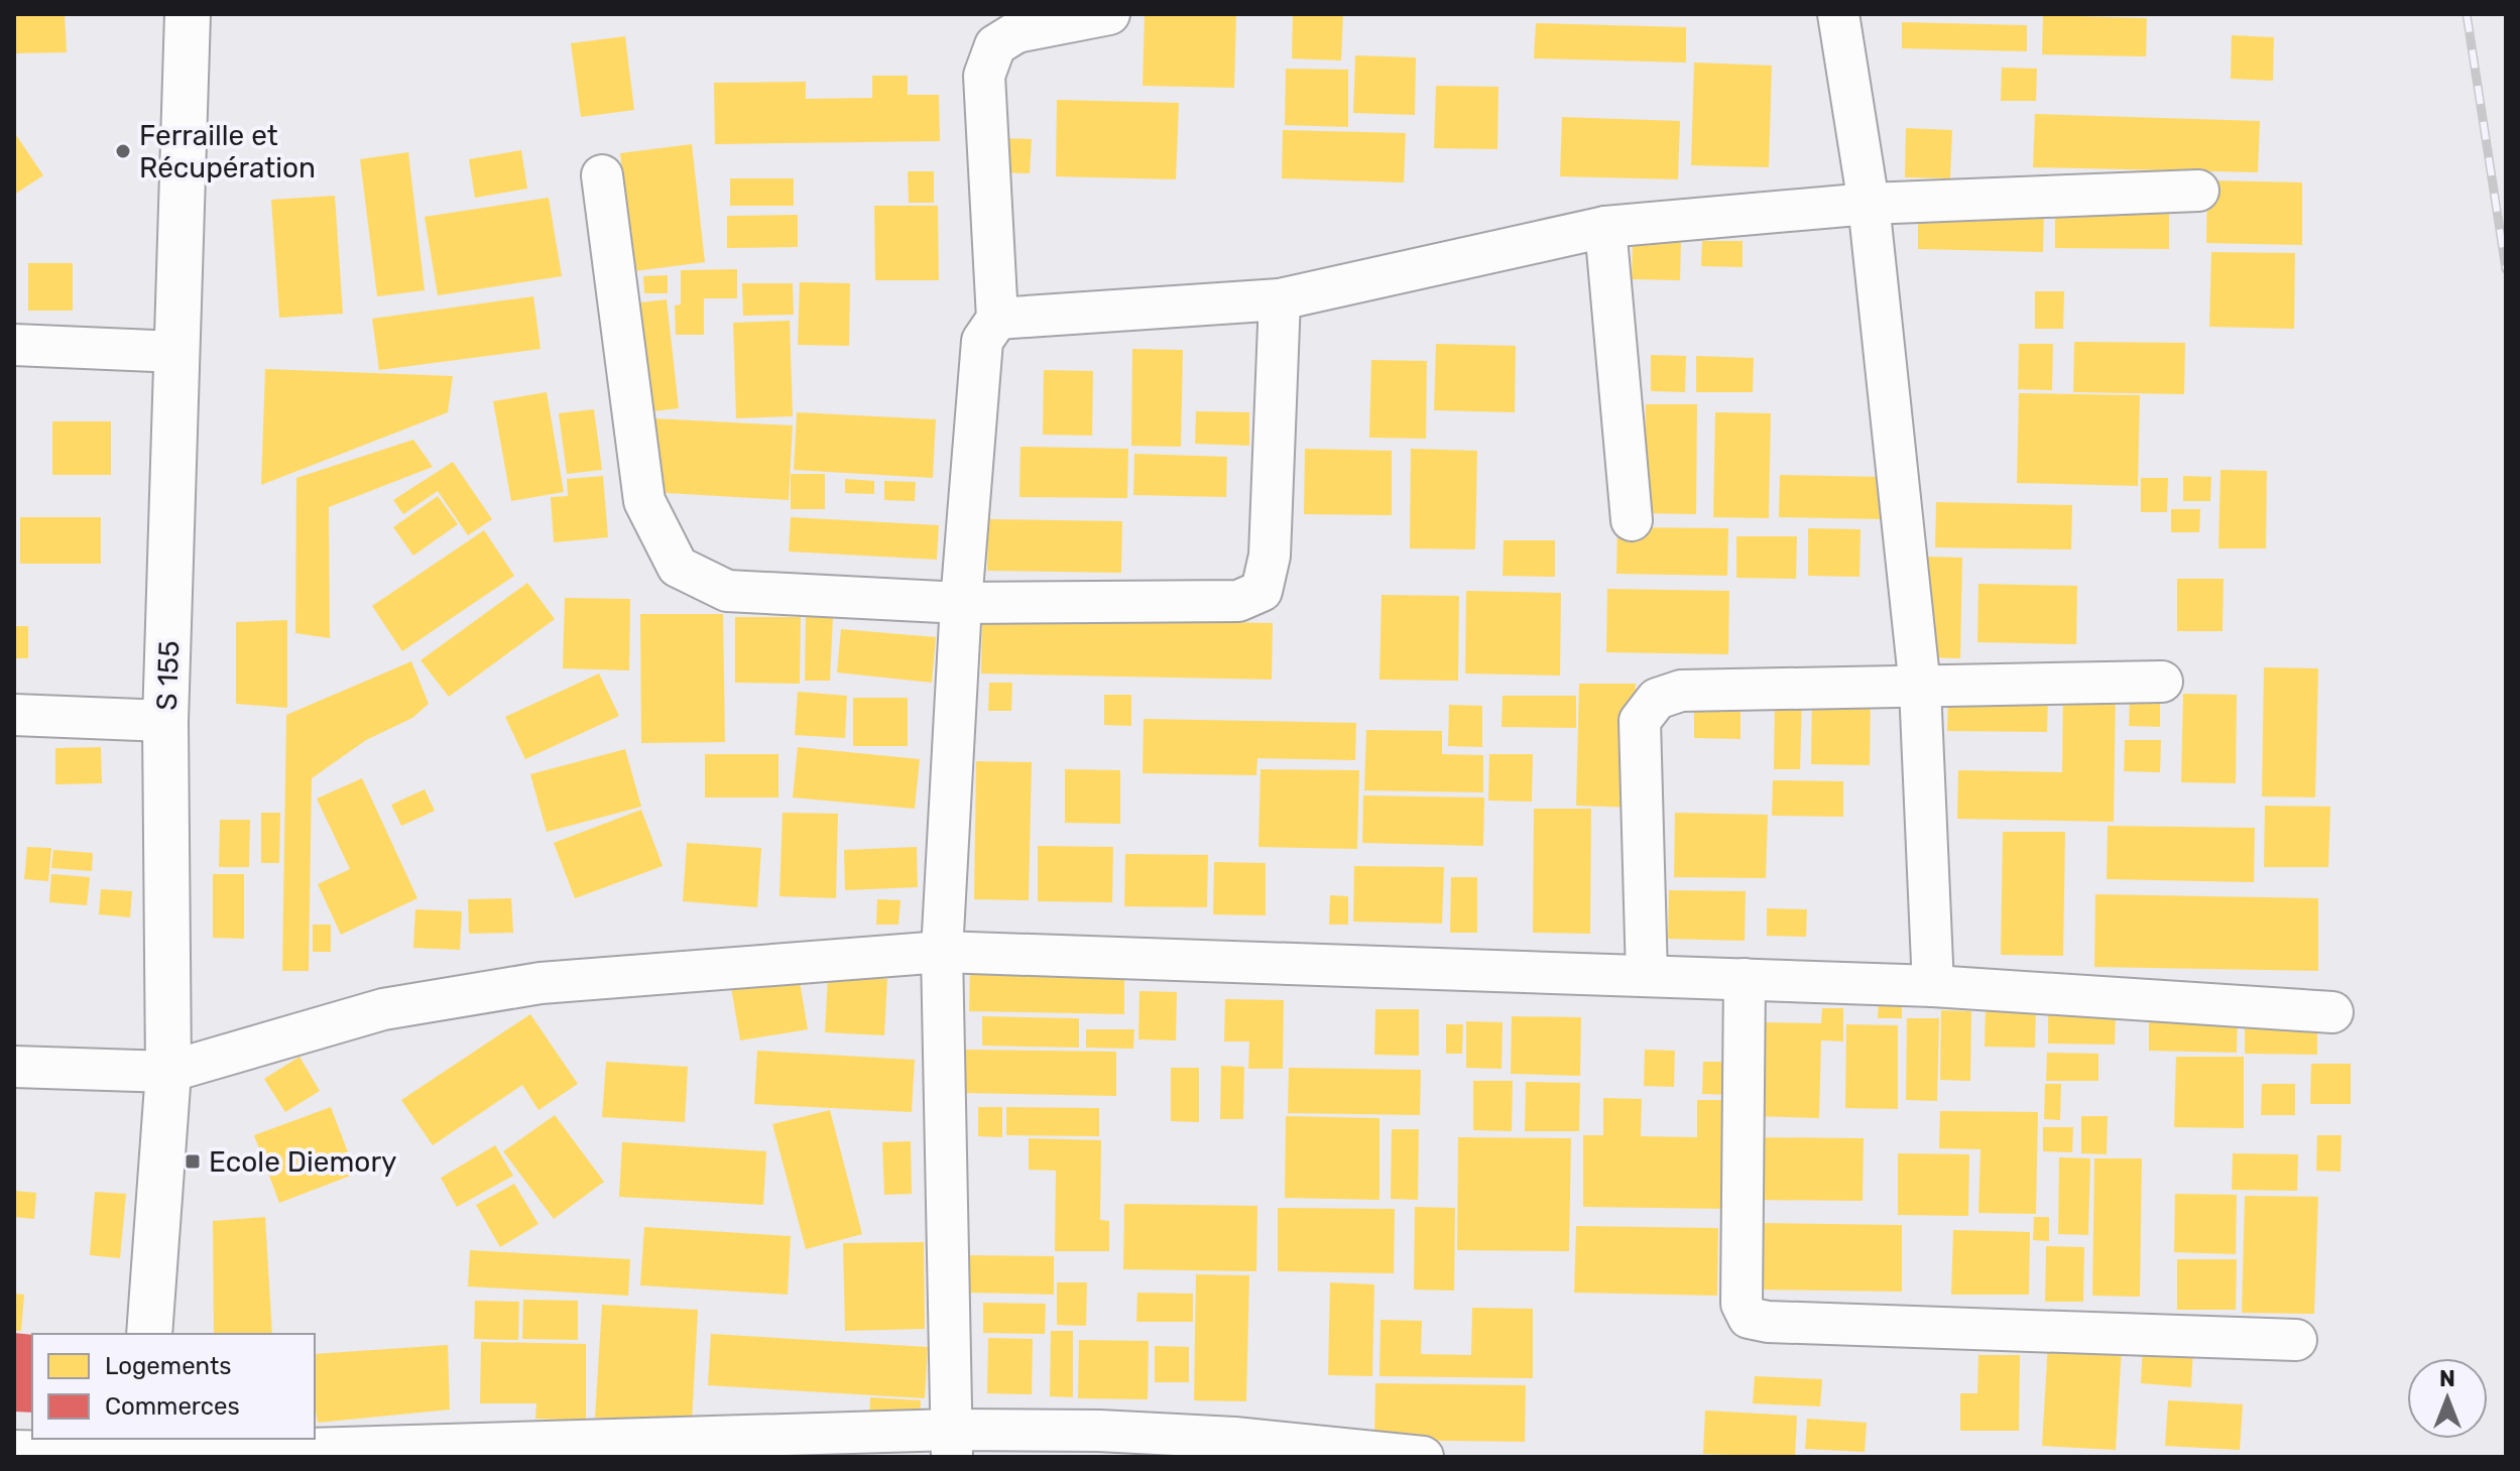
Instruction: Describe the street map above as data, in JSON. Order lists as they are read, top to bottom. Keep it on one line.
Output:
{"streets":{"street":["S 155"]},"places":{"other":["Ferraille et Récupération"],"transit":["Ecole Diemory"]},"legend":["Logements","Commerces"],"north":"top"}
